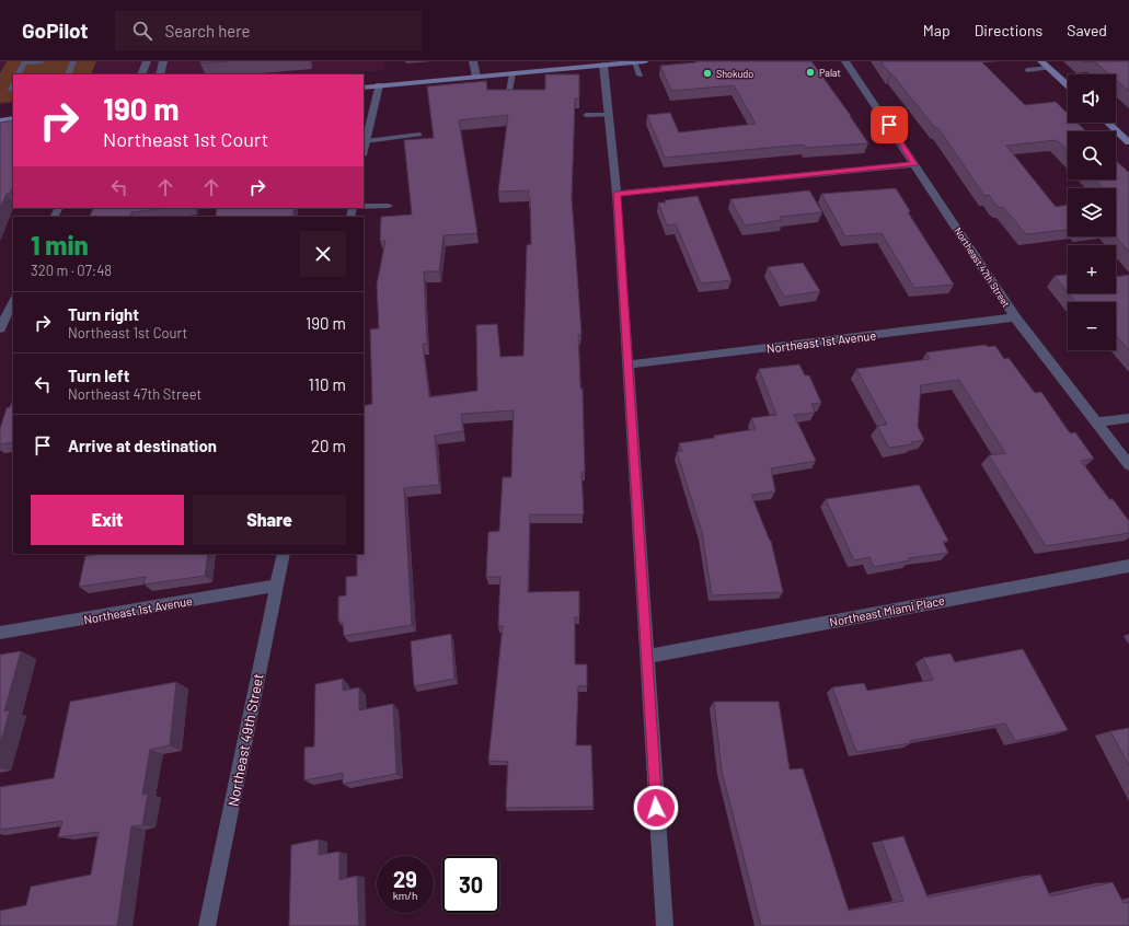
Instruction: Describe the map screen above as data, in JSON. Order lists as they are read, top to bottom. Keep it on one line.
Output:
{"streets":{"street":["Northeast 47th Street","Northeast 1st Avenue","Northeast Miami Place","Northeast 49th Street"]},"crossings":[["Northeast 47th Street","Northeast 1st Avenue"],["Northeast 1st Avenue","Northeast 49th Street"]],"places":["Palat","Shokudo"],"page":{"header":"GoPilot","search":"Search here","nav":["Map","Directions","Saved"],"map_buttons":["+","−"],"turn":["190 m","Northeast 1st Court"],"heading":["1 min","320 m · 07:48"],"list":[{"name":"Turn right","note":"Northeast 1st Court","value":"190 m"},{"name":"Turn left","note":"Northeast 47th Street","value":"110 m"},{"name":"Arrive at destination","value":"20 m"}],"buttons":["Exit","Share"],"speed":"29 km/h","limit":"30"}}
